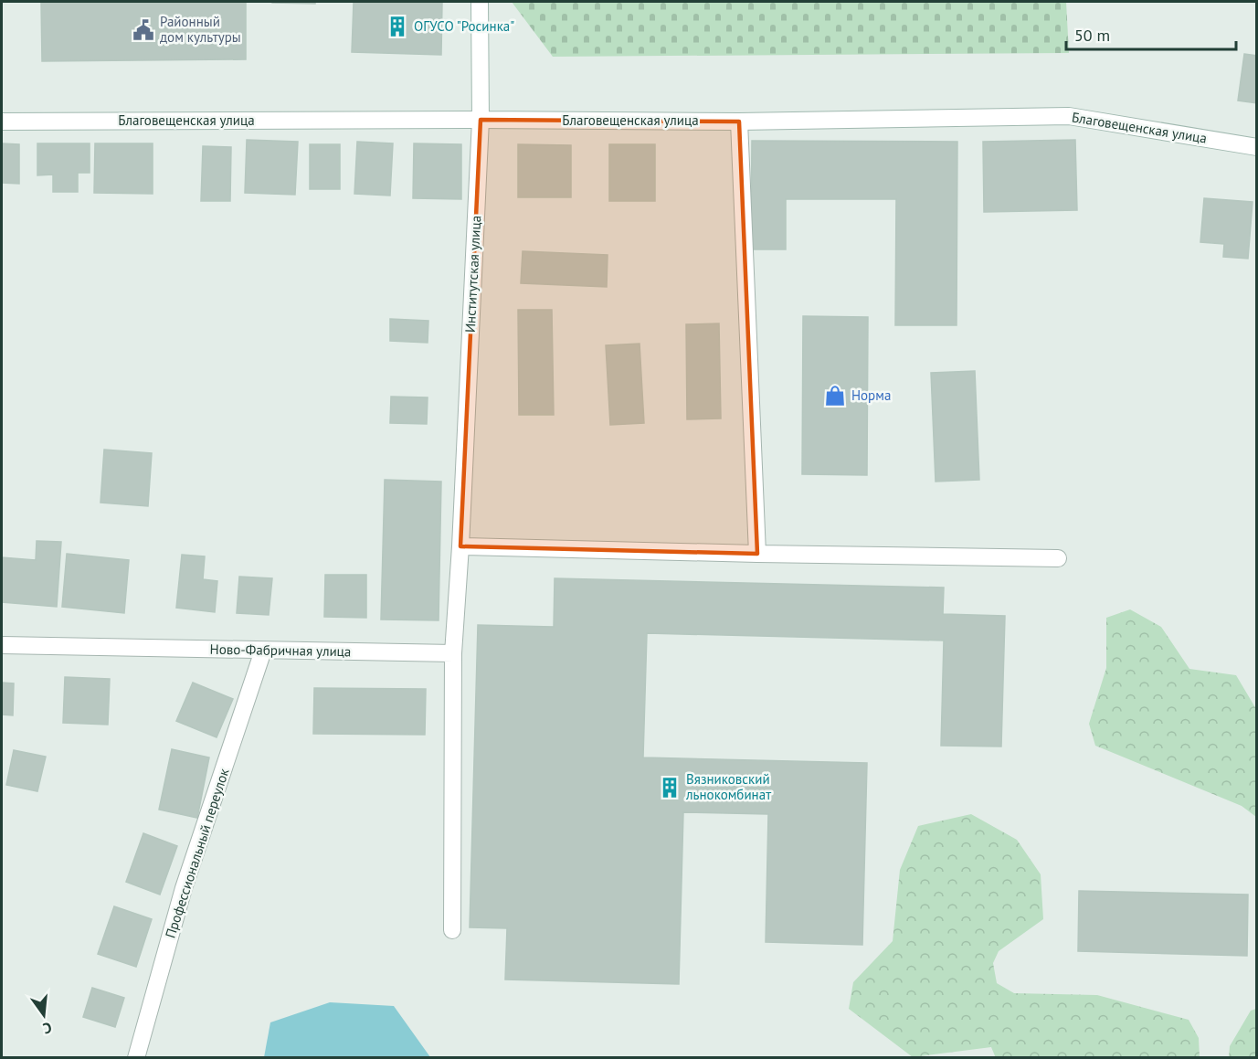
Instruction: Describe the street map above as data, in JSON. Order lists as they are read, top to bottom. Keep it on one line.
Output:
{"streets":{"street":["Благовещенская улица","Институтская улица","Ново-Фабричная улица","Профессиональный переулок"]},"crossings":[["Благовещенская улица","Институтская улица"],["Ново-Фабричная улица","Профессиональный переулок"]],"places":{"building":["ОГУСО \"Росинка\"","Вязниковский льнокомбинат"],"public building":["Районный дом культуры"],"shop":["Норма"]},"scale_bar":"50 m","north":"bottom"}
